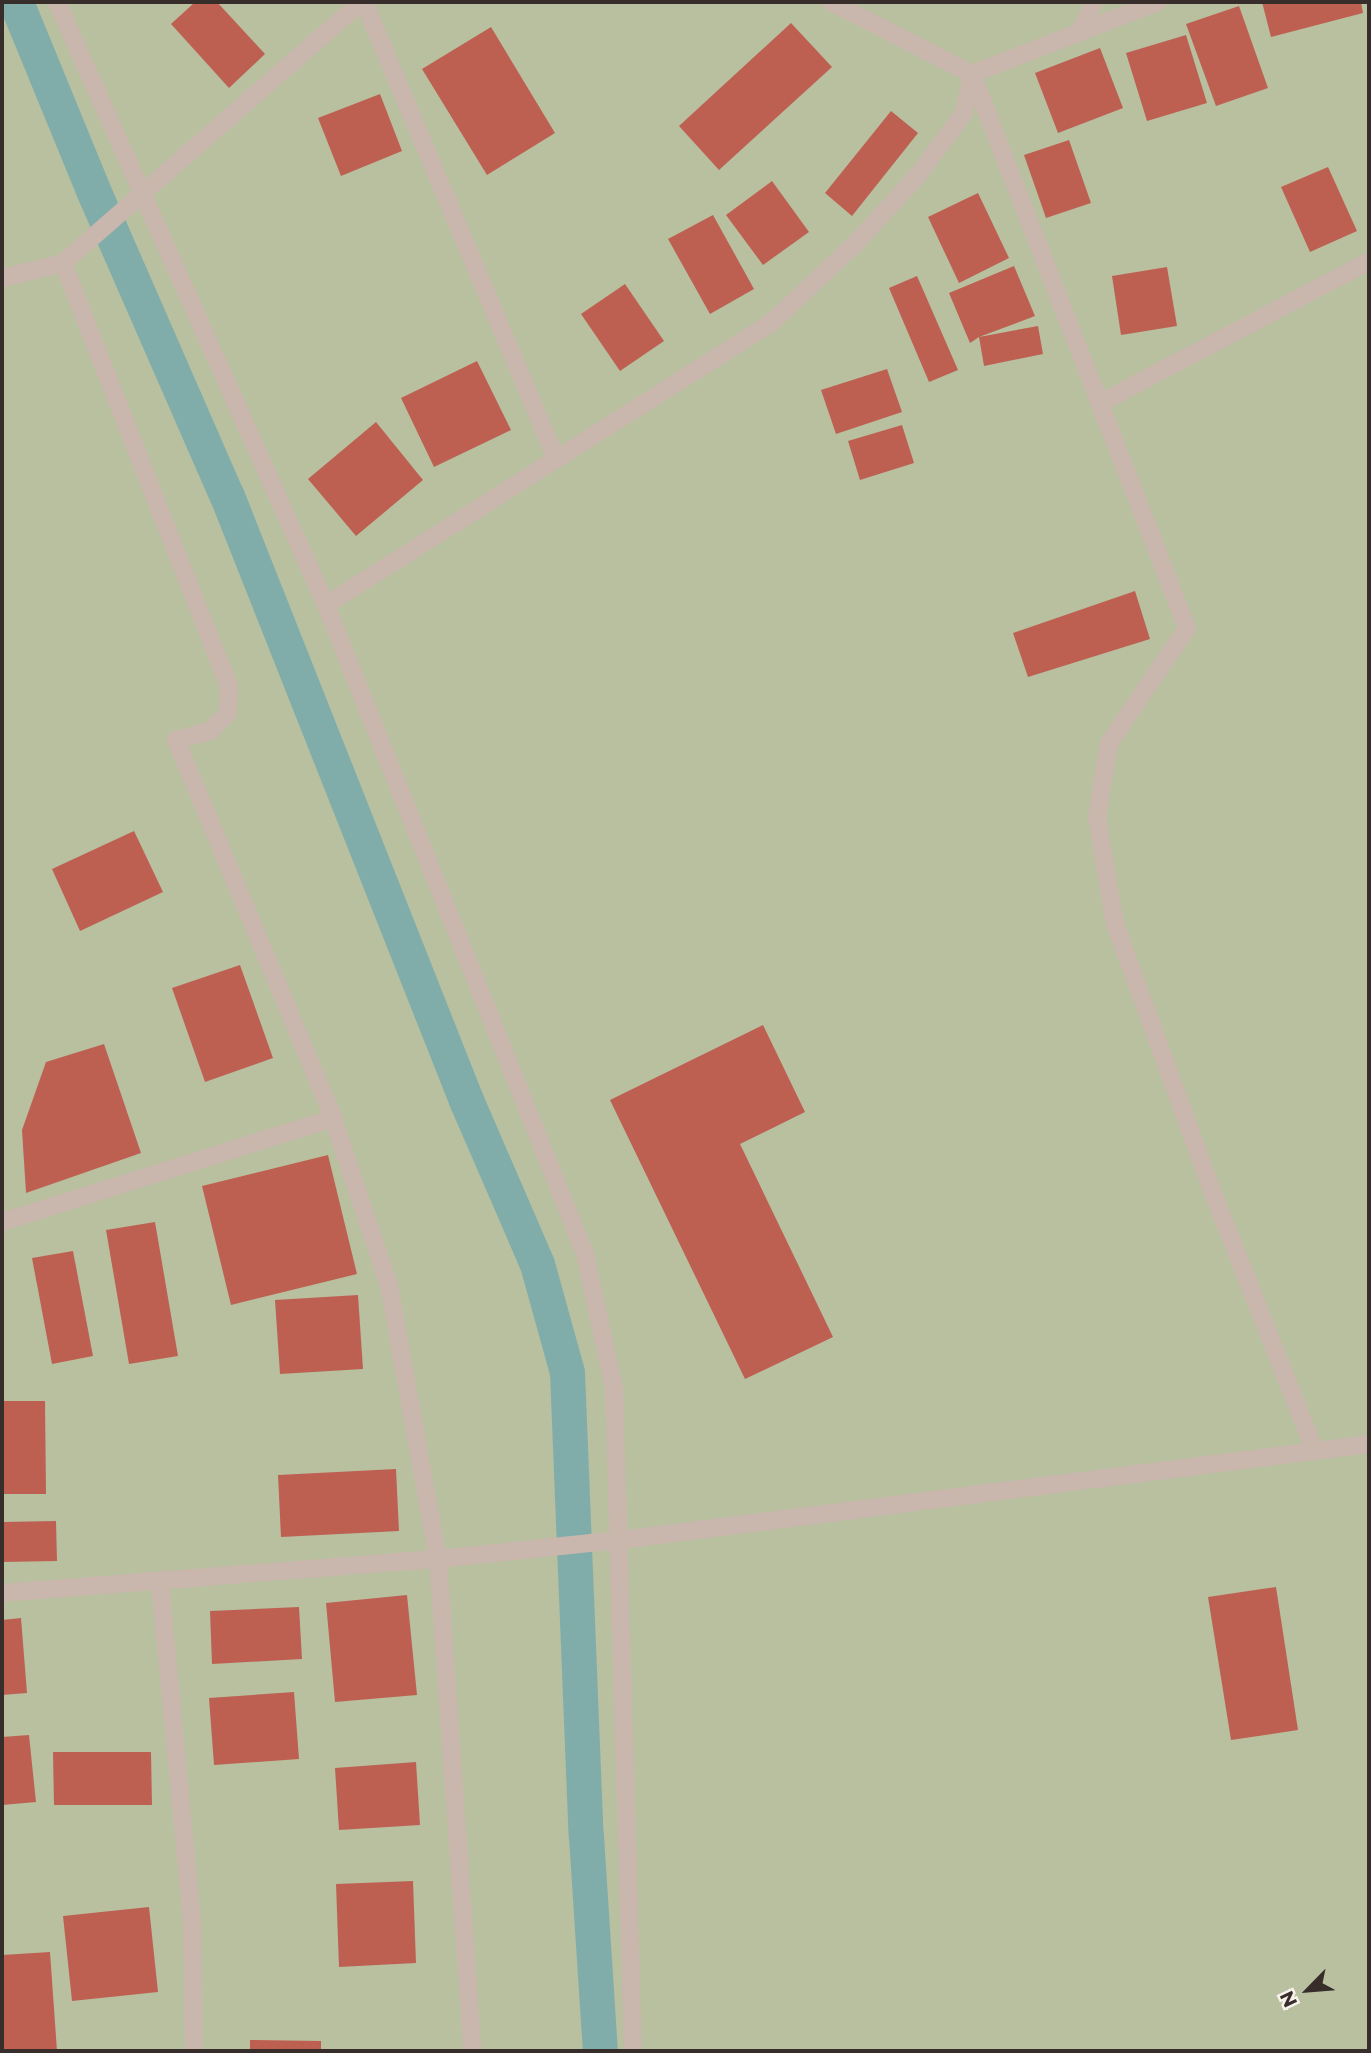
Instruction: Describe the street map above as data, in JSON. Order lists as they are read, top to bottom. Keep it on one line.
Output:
{"north":"bottom left"}
